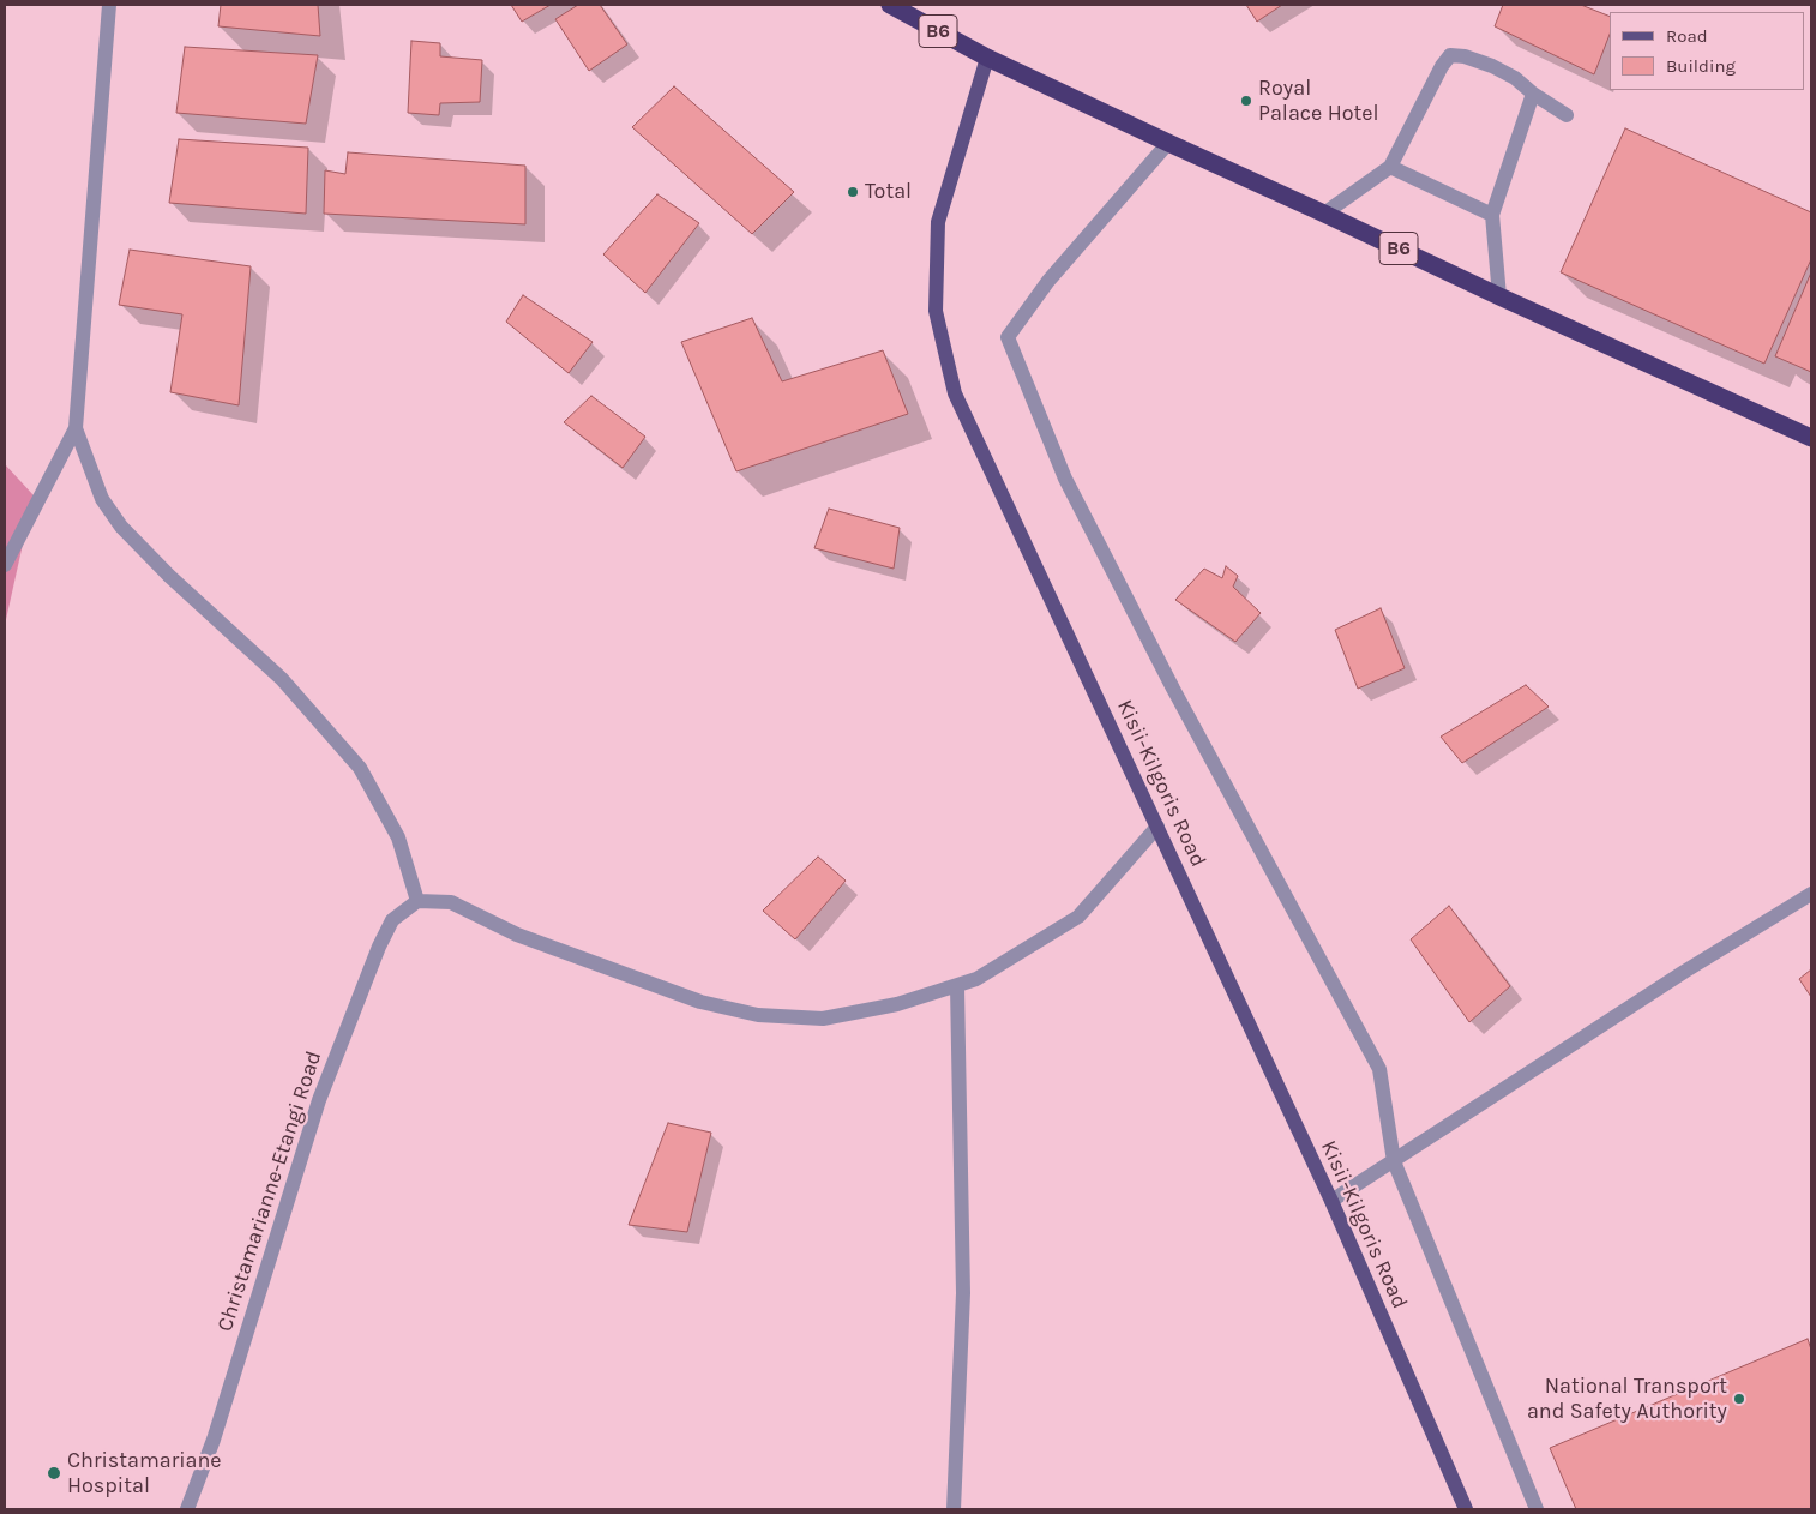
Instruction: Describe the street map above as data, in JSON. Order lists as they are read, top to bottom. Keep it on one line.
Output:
{"streets":{"highway":["B6"],"main road":["Kisii-Kilgoris Road"],"street":["Christamarianne-Etangi Road"]},"crossings":[["B6","Kisii-Kilgoris Road"]],"places":["Royal Palace Hotel","Total","National Transport and Safety Authority","Christamariane Hospital"],"legend":["Road","Building"]}
